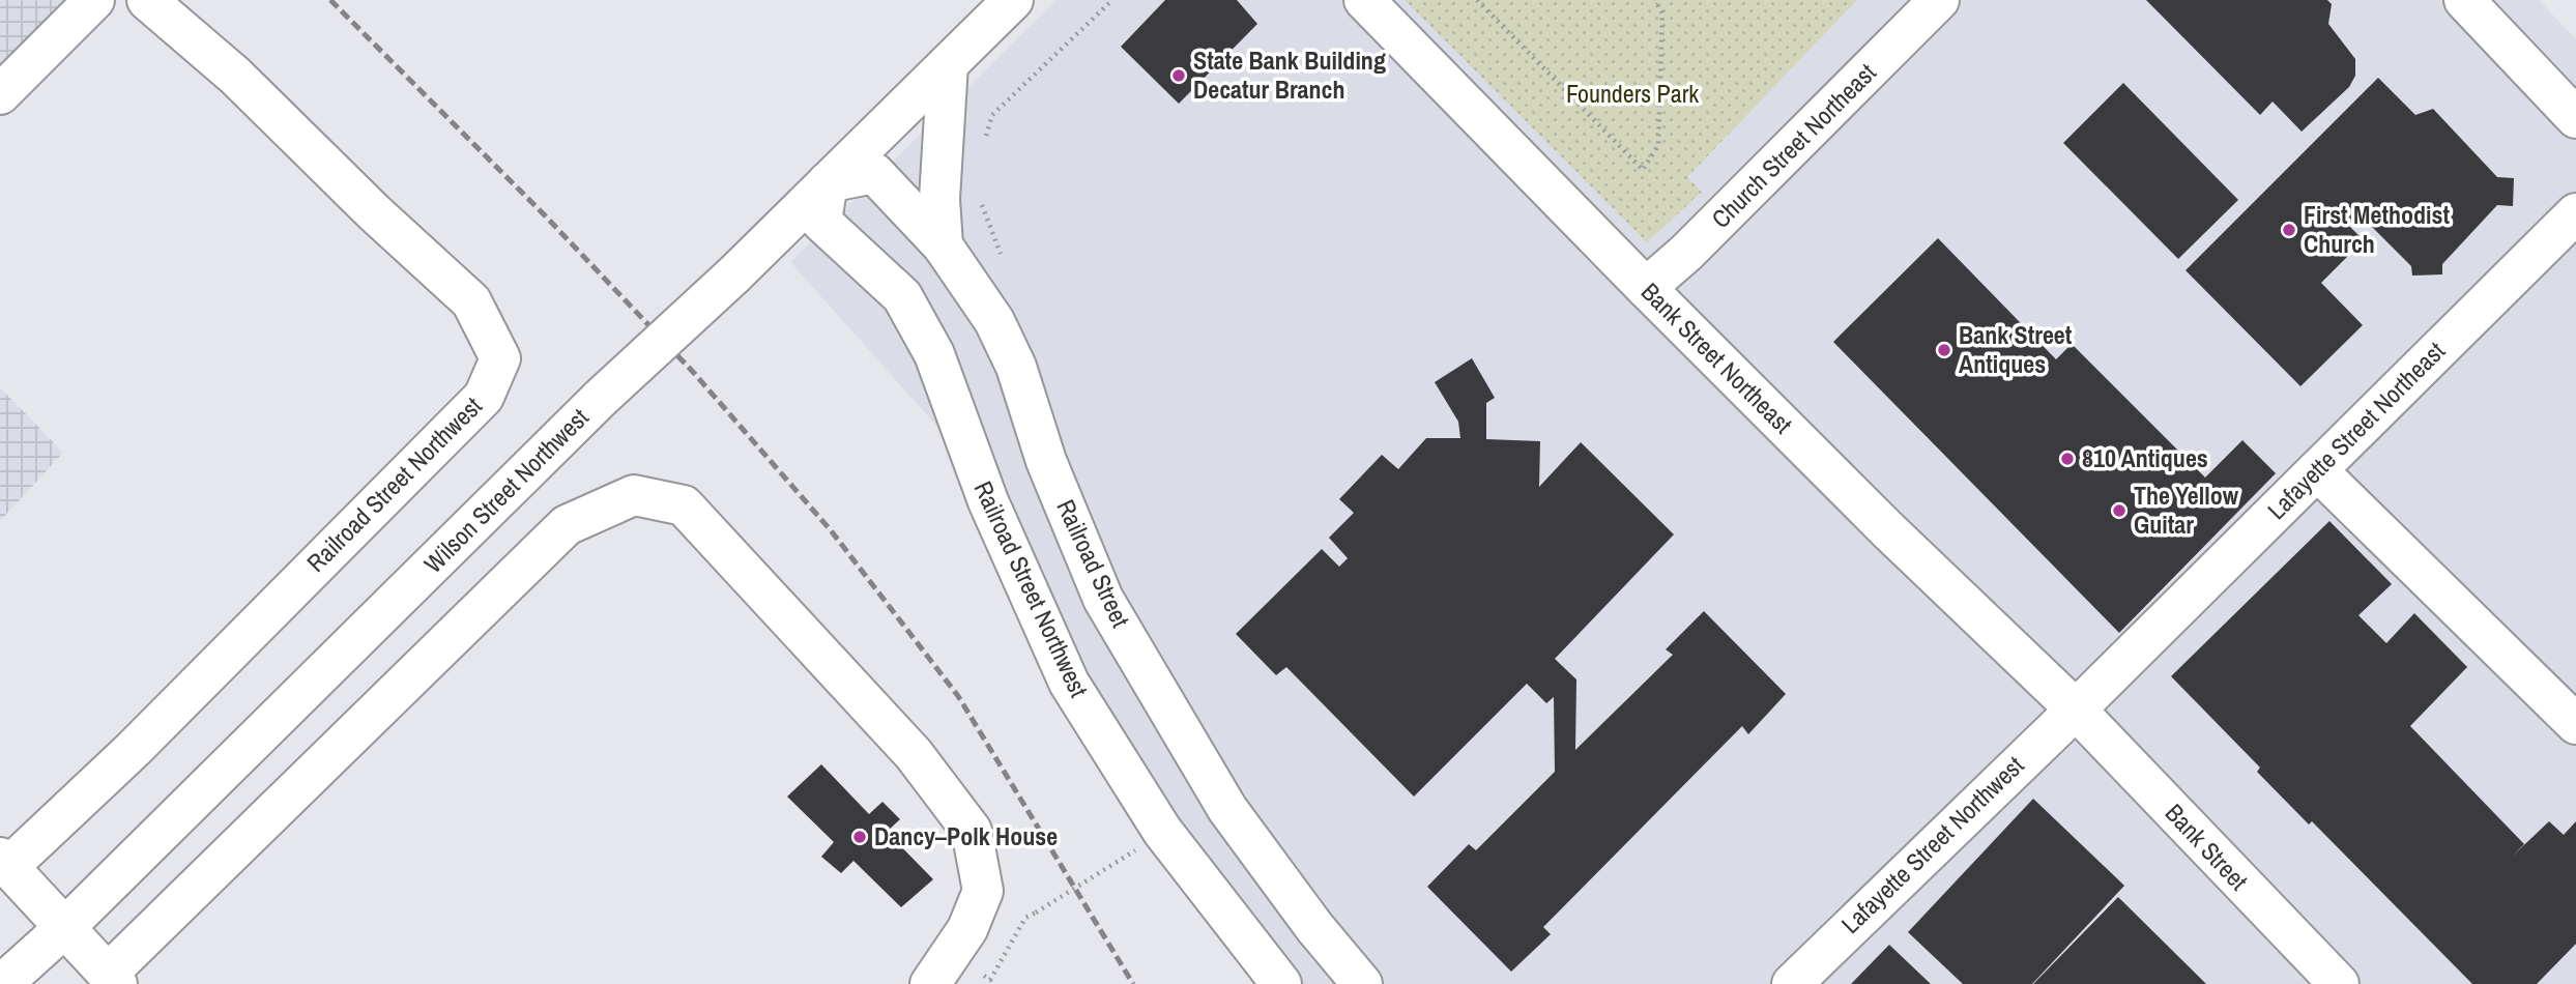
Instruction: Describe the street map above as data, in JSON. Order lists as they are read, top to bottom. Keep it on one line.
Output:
{"streets":{"main road":["Church Street Northeast","Bank Street Northeast","Lafayette Street Northeast","Railroad Street Northwest","Wilson Street Northwest","Railroad Street","Lafayette Street Northwest","Bank Street"]},"crossings":[["Church Street Northeast","Bank Street Northeast"],["Bank Street Northeast","Lafayette Street Northeast"],["Bank Street Northeast","Lafayette Street Northwest"],["Bank Street Northeast","Bank Street"],["Lafayette Street Northeast","Lafayette Street Northwest"],["Lafayette Street Northeast","Bank Street"],["Railroad Street Northwest","Wilson Street Northwest"],["Railroad Street Northwest","Railroad Street"],["Wilson Street Northwest","Railroad Street"],["Lafayette Street Northwest","Bank Street"]],"parks":["Founders Park"],"places":["State Bank Building Decatur Branch","First Methodist Church","Bank Street Antiques","810 Antiques","The Yellow Guitar","Dancy–Polk House"]}
